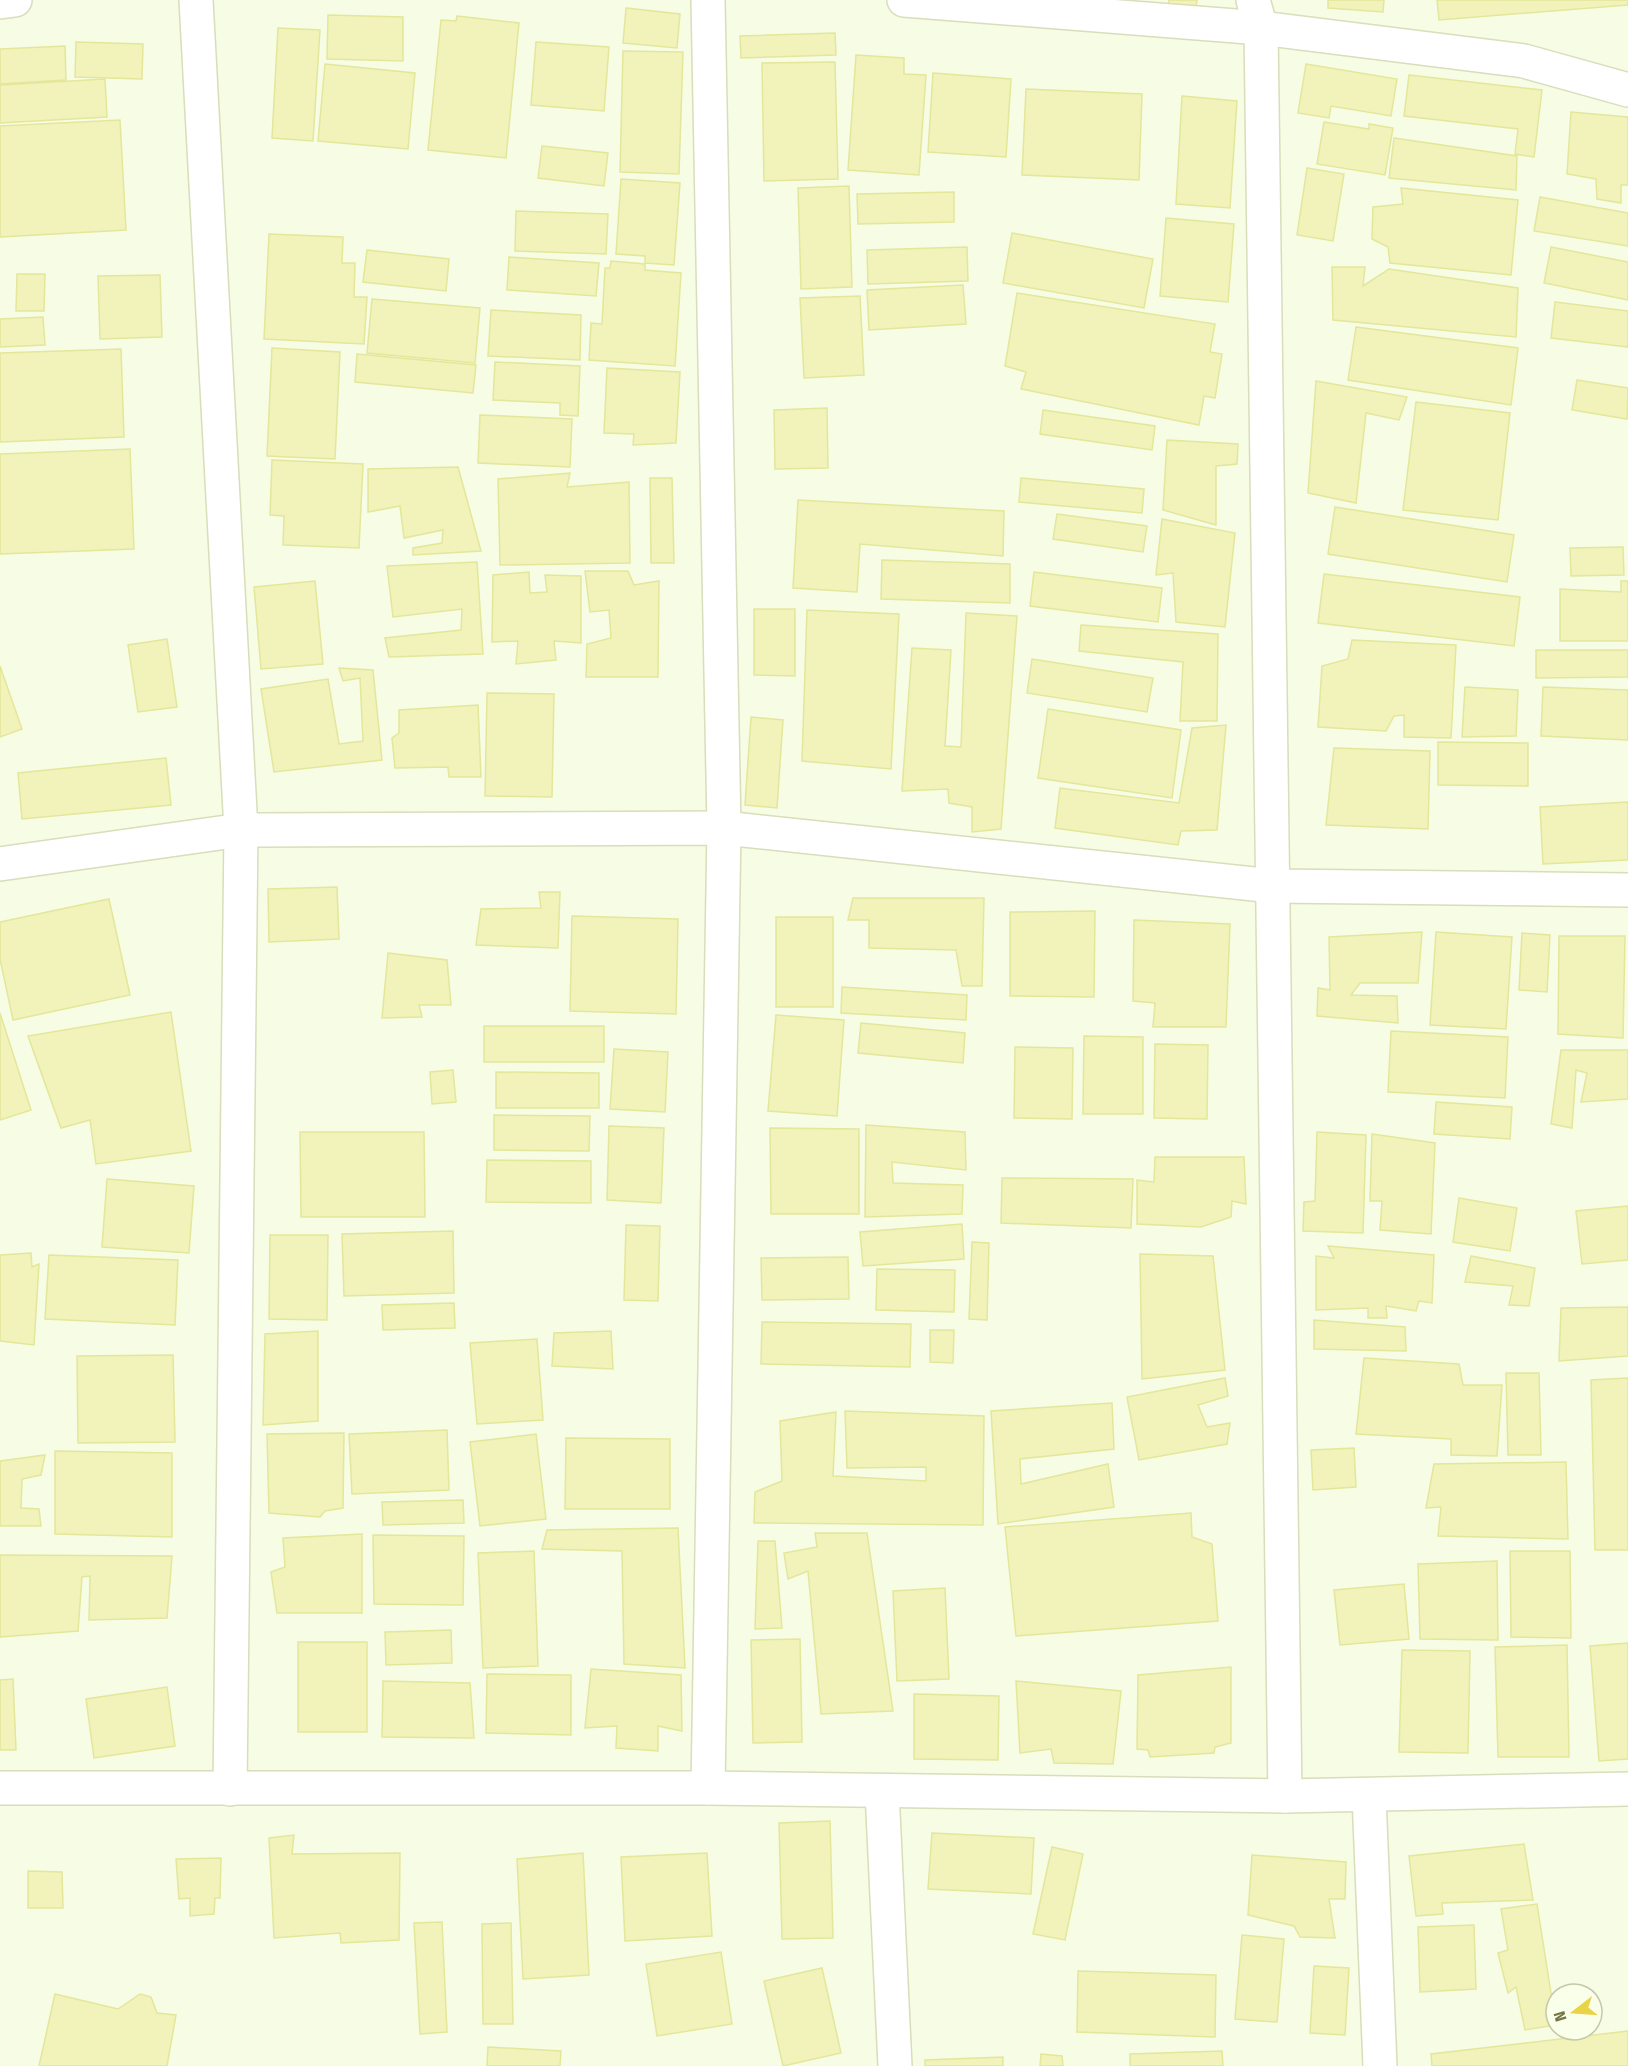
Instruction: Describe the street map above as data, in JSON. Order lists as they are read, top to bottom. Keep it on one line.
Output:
{"north":"left"}
